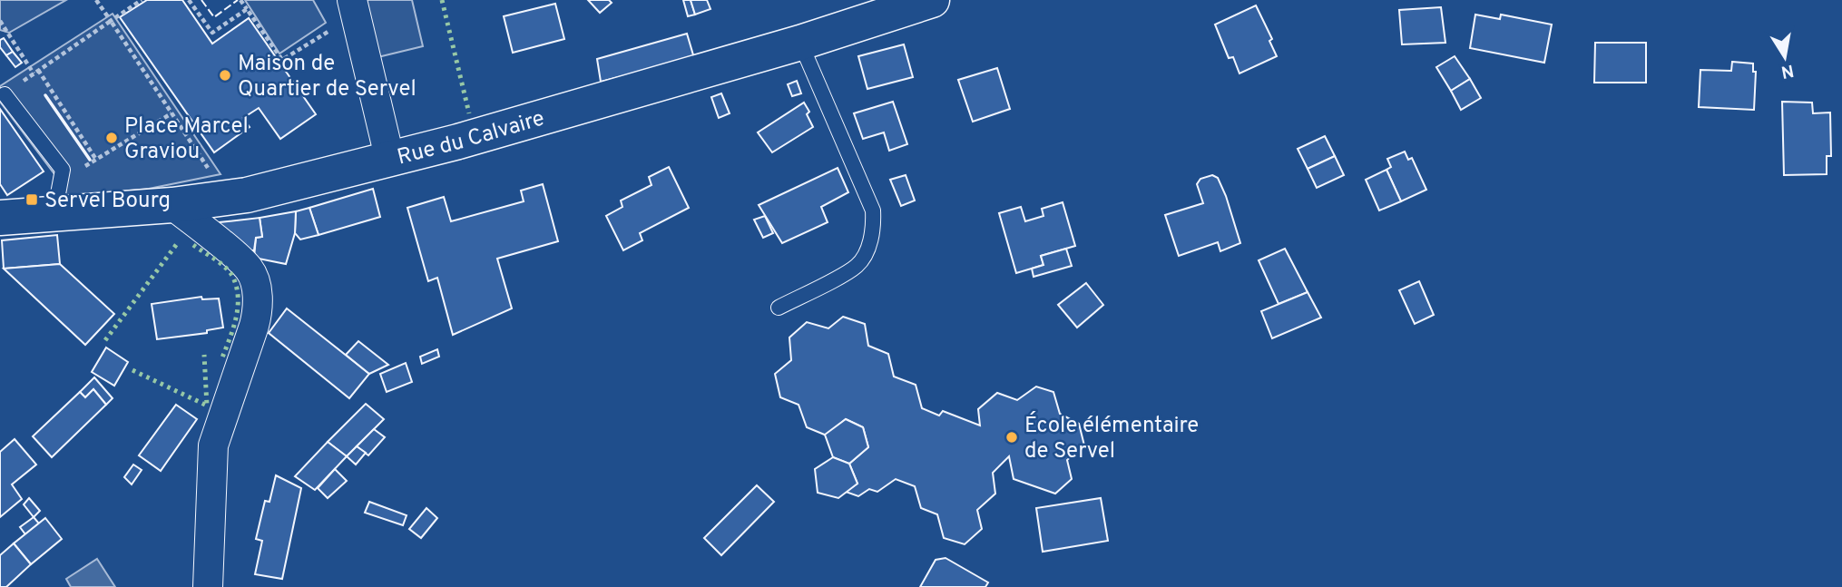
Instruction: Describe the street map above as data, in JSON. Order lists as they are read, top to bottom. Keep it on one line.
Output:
{"streets":{"street":["Rue du Calvaire"]},"places":{"other":["Maison de Quartier de Servel","Place Marcel Graviou","École élémentaire de Servel"],"transit":["Servel Bourg"]},"north":"bottom"}
